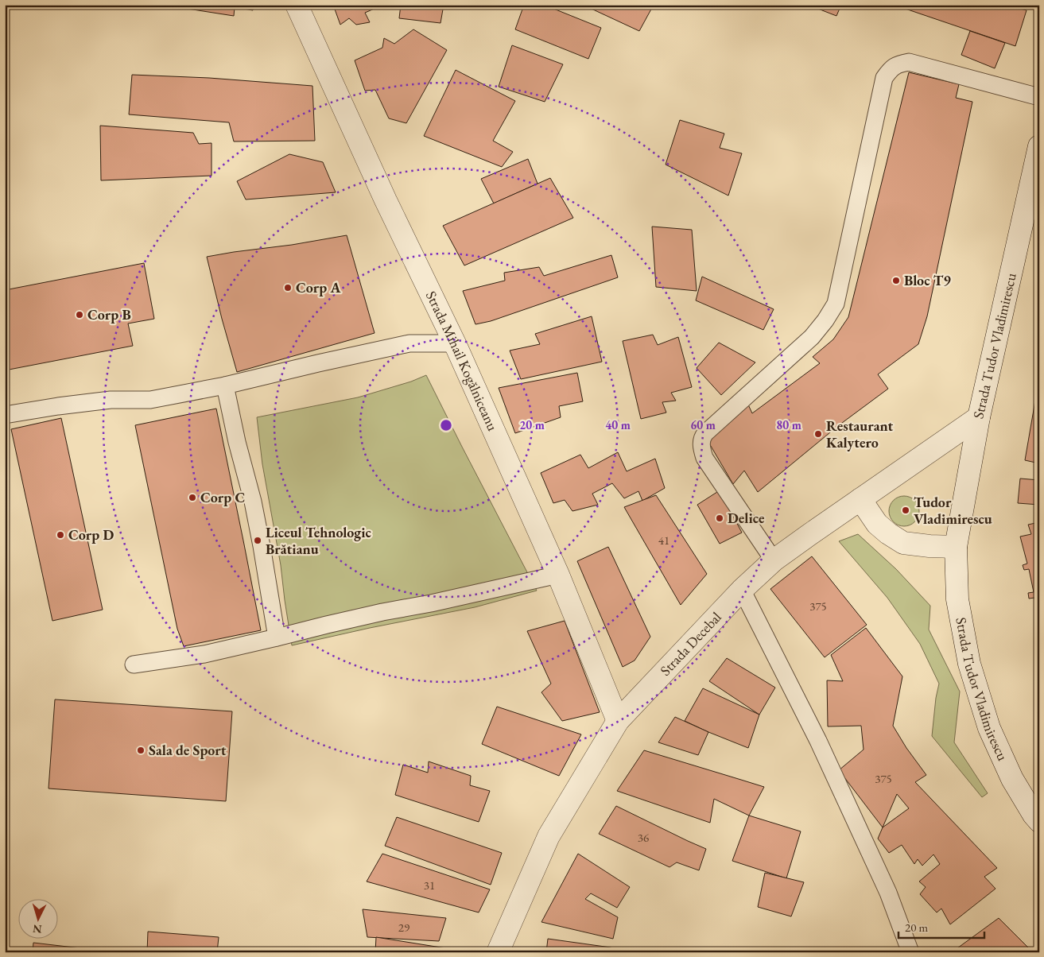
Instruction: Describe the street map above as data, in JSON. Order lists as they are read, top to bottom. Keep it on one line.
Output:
{"streets":{"street":["Strada Tudor Vladimirescu","Strada Mihail Kogălniceanu","Strada Decebal"]},"crossings":[["Strada Tudor Vladimirescu","Strada Decebal"],["Strada Mihail Kogălniceanu","Strada Decebal"]],"places":["Bloc T9","Corp A","Corp B","Restaurant Kalytero","Corp C","Tudor Vladimirescu","Delice","Corp D","Liceul Tehnologic Brătianu","Sala de Sport"],"house_numbers":["41","375","375","36","31","29"],"scale_bar":"20 m","north":"bottom","rings":["20 m","40 m","60 m","80 m"]}
